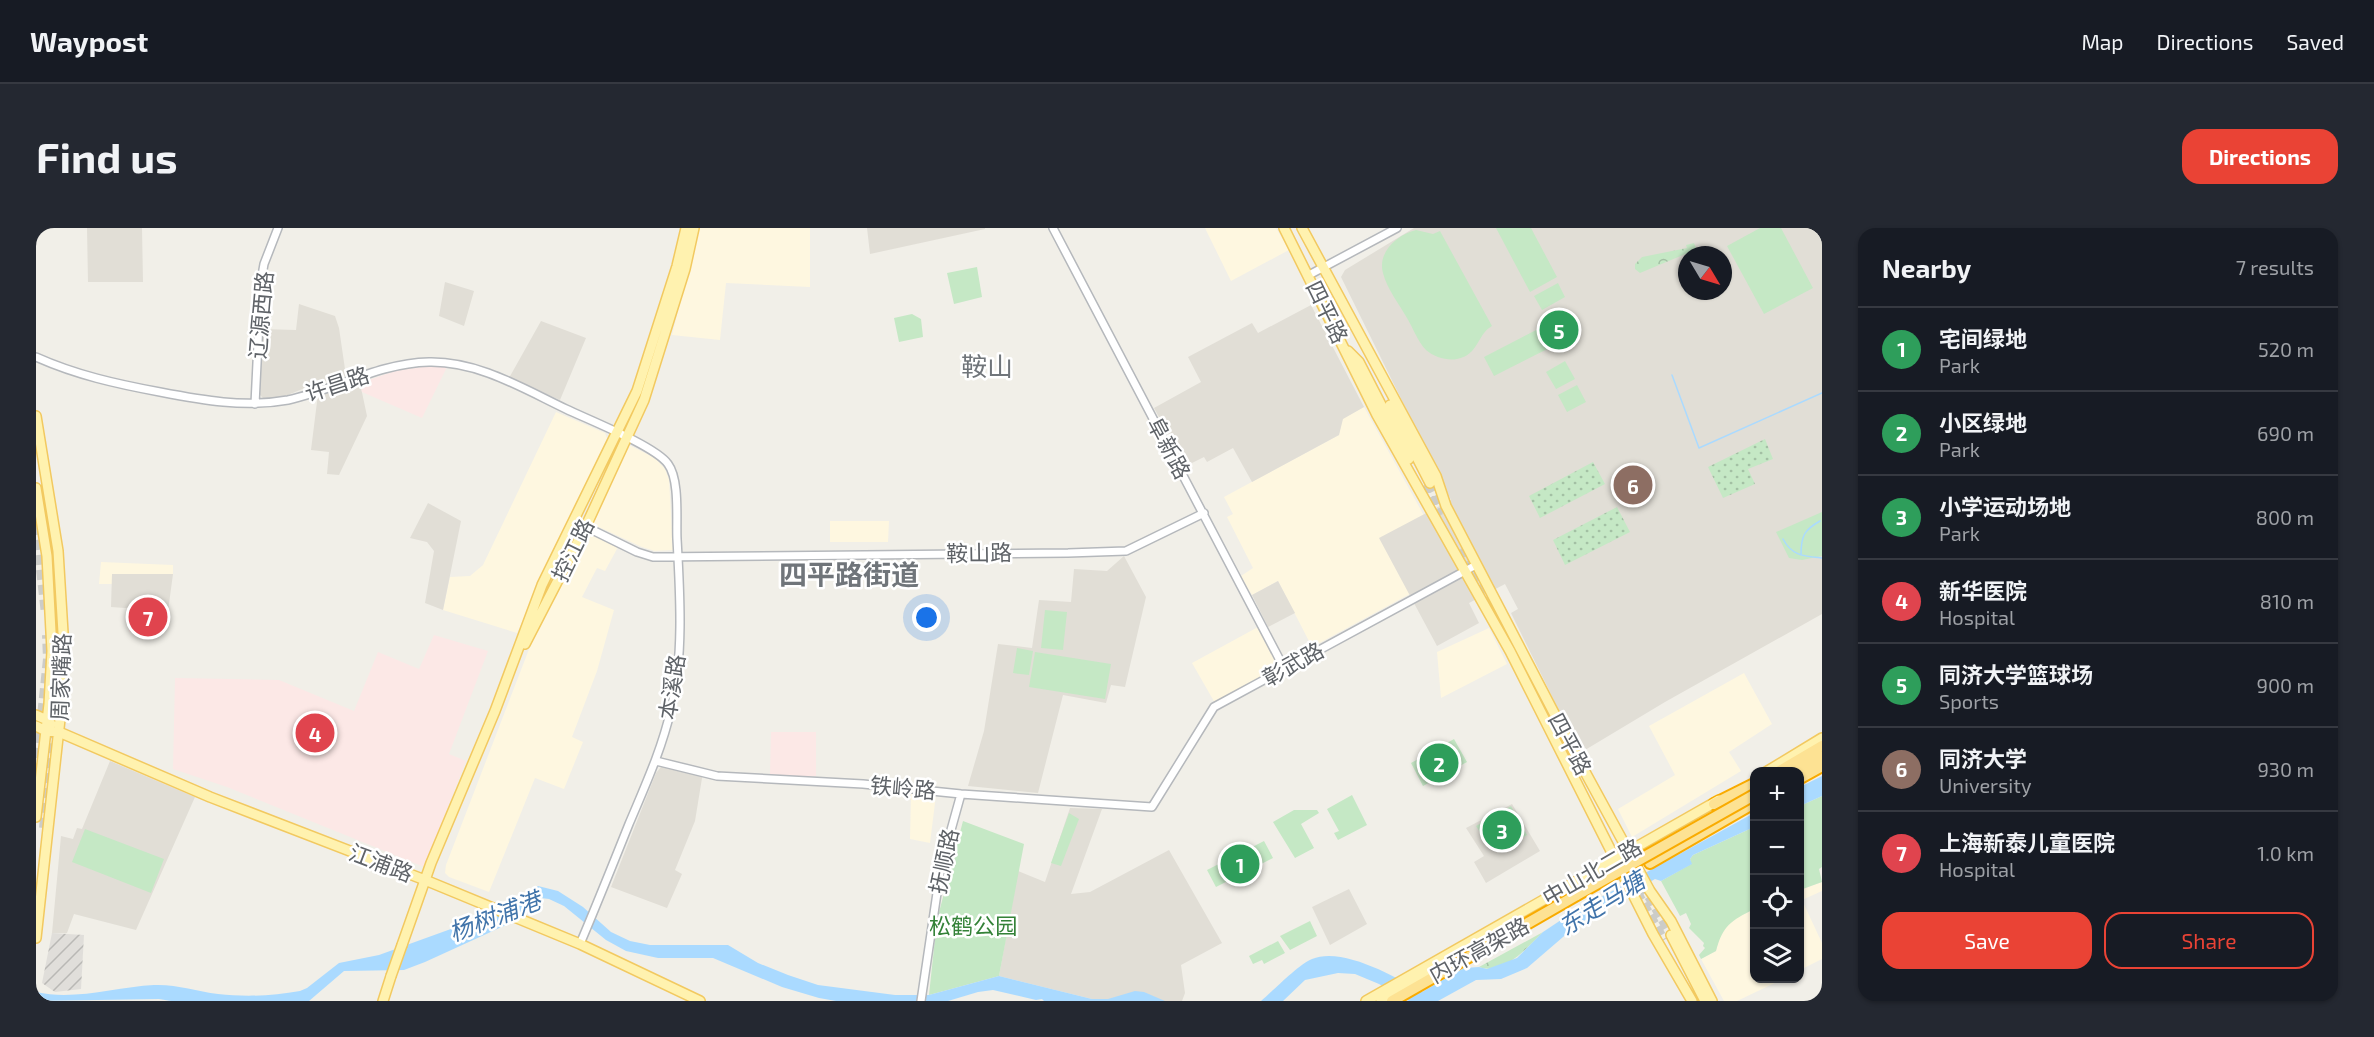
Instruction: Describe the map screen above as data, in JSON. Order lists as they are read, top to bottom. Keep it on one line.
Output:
{"streets":{"highway":["内环高架路"],"main road":["四平路","控江路","周家嘴路","江浦路","中山北二路"],"street":["辽源西路","许昌路","阜新路","鞍山路","彰武路","本溪路","铁岭路","抚顺路"]},"crossings":[["四平路","彰武路"],["四平路","中山北二路"],["辽源西路","许昌路"],["许昌路","控江路"],["许昌路","本溪路"],["阜新路","鞍山路"],["阜新路","彰武路"],["控江路","鞍山路"],["控江路","本溪路"],["控江路","江浦路"],["鞍山路","本溪路"],["彰武路","铁岭路"],["周家嘴路","江浦路"],["本溪路","铁岭路"],["本溪路","江浦路"],["铁岭路","抚顺路"],["中山北二路","内环高架路"]],"districts":["鞍山","四平路街道"],"water":["东走马塘","杨树浦港"],"parks":["松鹤公园"],"north":"bottom right","page":{"header":"Waypost","nav":["Map","Directions","Saved"],"buttons":["Directions",["Save","Share"]],"title":"Find us","heading":["Nearby","7 results"],"list":[{"mark":"1","name":"宅间绿地","note":"Park","value":"520 m"},{"mark":"2","name":"小区绿地","note":"Park","value":"690 m"},{"mark":"3","name":"小学运动场地","note":"Park","value":"800 m"},{"mark":"4","name":"新华医院","note":"Hospital","value":"810 m"},{"mark":"5","name":"同济大学篮球场","note":"Sports","value":"900 m"},{"mark":"6","name":"同济大学","note":"University","value":"930 m"},{"mark":"7","name":"上海新泰儿童医院","note":"Hospital","value":"1.0 km"}],"pins":["5","6","7","4","2","3","1"],"map_buttons":["+","−"]}}
